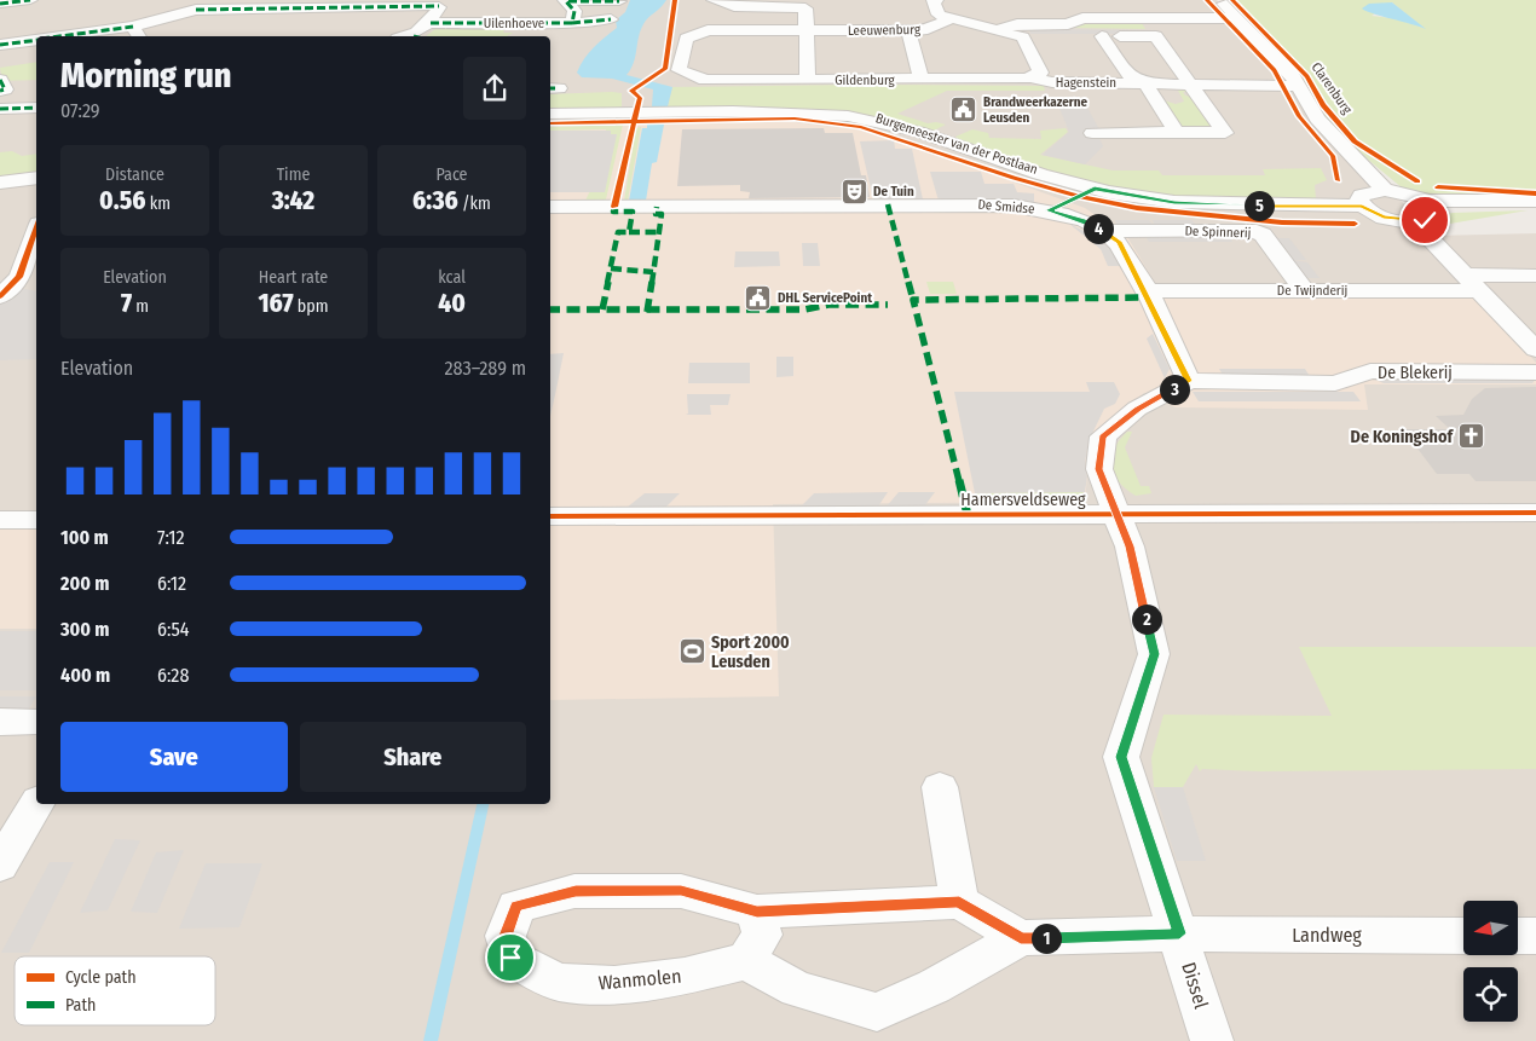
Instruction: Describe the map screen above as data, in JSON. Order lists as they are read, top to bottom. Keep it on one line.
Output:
{"streets":{"street":["Uilenhoeve","Leeuwenburg","Gildenburg","Hagenstein","Clarenburg","Burgemeester van der Postlaan","De Smidse","De Spinnerij","De Twijnderij","De Blekerij","Hamersveldseweg","Landweg","Wanmolen","Dissel"]},"crossings":[["Leeuwenburg","Gildenburg"],["Gildenburg","Hagenstein"],["Hagenstein","Clarenburg"],["De Smidse","De Spinnerij"],["De Smidse","De Twijnderij"],["De Smidse","De Blekerij"],["De Spinnerij","De Twijnderij"],["Hamersveldseweg","Dissel"],["Landweg","Dissel"]],"places":{"public building":["Brandweerkazerne Leusden","DHL ServicePoint"],"theatre":["De Tuin"],"church":["De Koningshof"],"sports":["Sport 2000 Leusden"]},"legend":["Cycle path","Path"],"north":"left","page":{"heading":["Morning run","07:29"],"stats":[["Distance","0.56 km"],["Time","3:42"],["Pace","6:36 /km"],["Elevation","7 m"],["Heart rate","167 bpm"],["kcal","40"]],"pins":["5","4","3","2","1"],"chart":["Elevation","283–289 m"],"list":[{"name":"100 m","note":"7:12"},{"name":"200 m","note":"6:12"},{"name":"300 m","note":"6:54"},{"name":"400 m","note":"6:28"}],"buttons":["Save","Share"]}}
